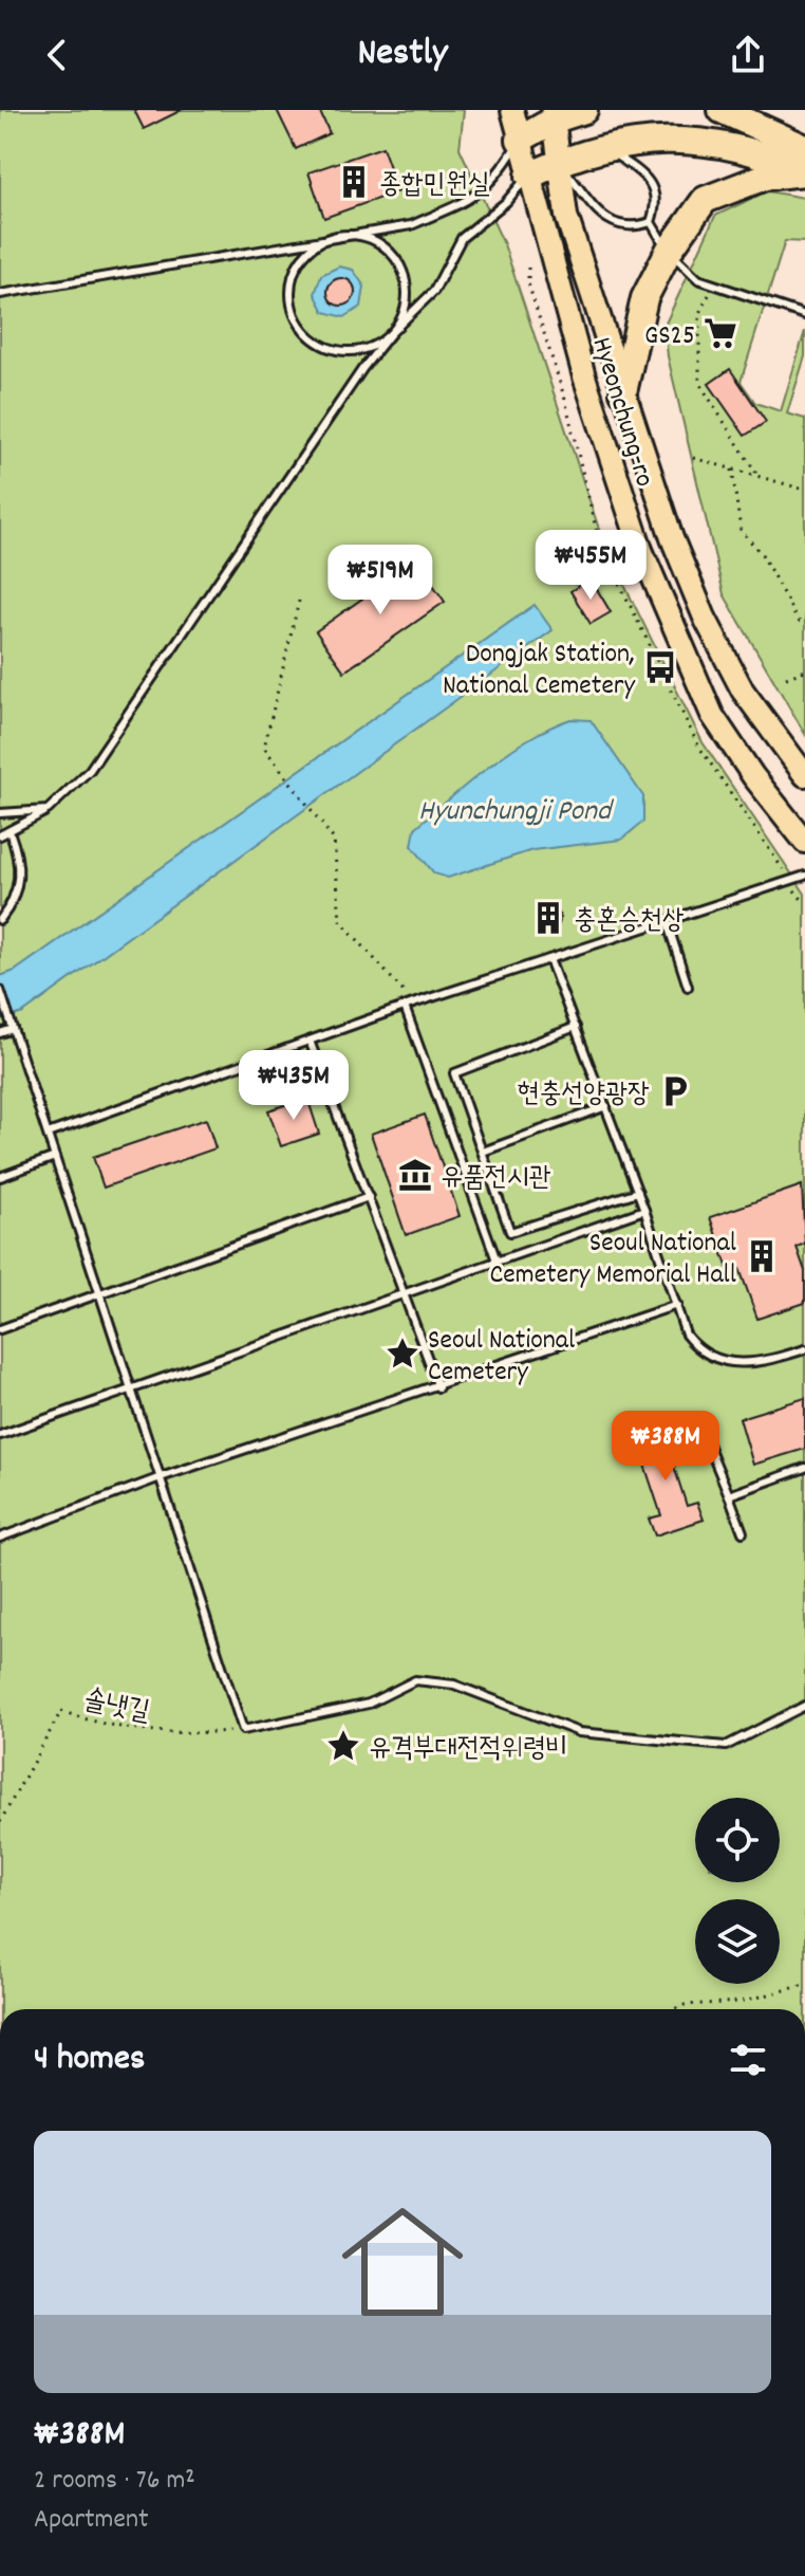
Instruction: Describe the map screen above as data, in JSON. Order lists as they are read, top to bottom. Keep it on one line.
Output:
{"streets":{"main road":["Hyeonchung-ro"],"path":["솔냇길"]},"water":["Hyunchungji Pond"],"places":{"building":["종합민원실","충혼승천상","Seoul National Cemetery Memorial Hall"],"supermarket":["GS25"],"bus stop":["Dongjak Station, National Cemetery"],"parking":["현충선양광장"],"museum":["유품전시관"],"place":["Seoul National Cemetery","유격부대전적위령비"]},"page":{"header":"Nestly","price":["₩455M","₩519M","₩435M","₩388M"],"heading":"4 homes","list":[{"name":"₩388M","note":"2 rooms · 76 m² · Apartment"}]}}
